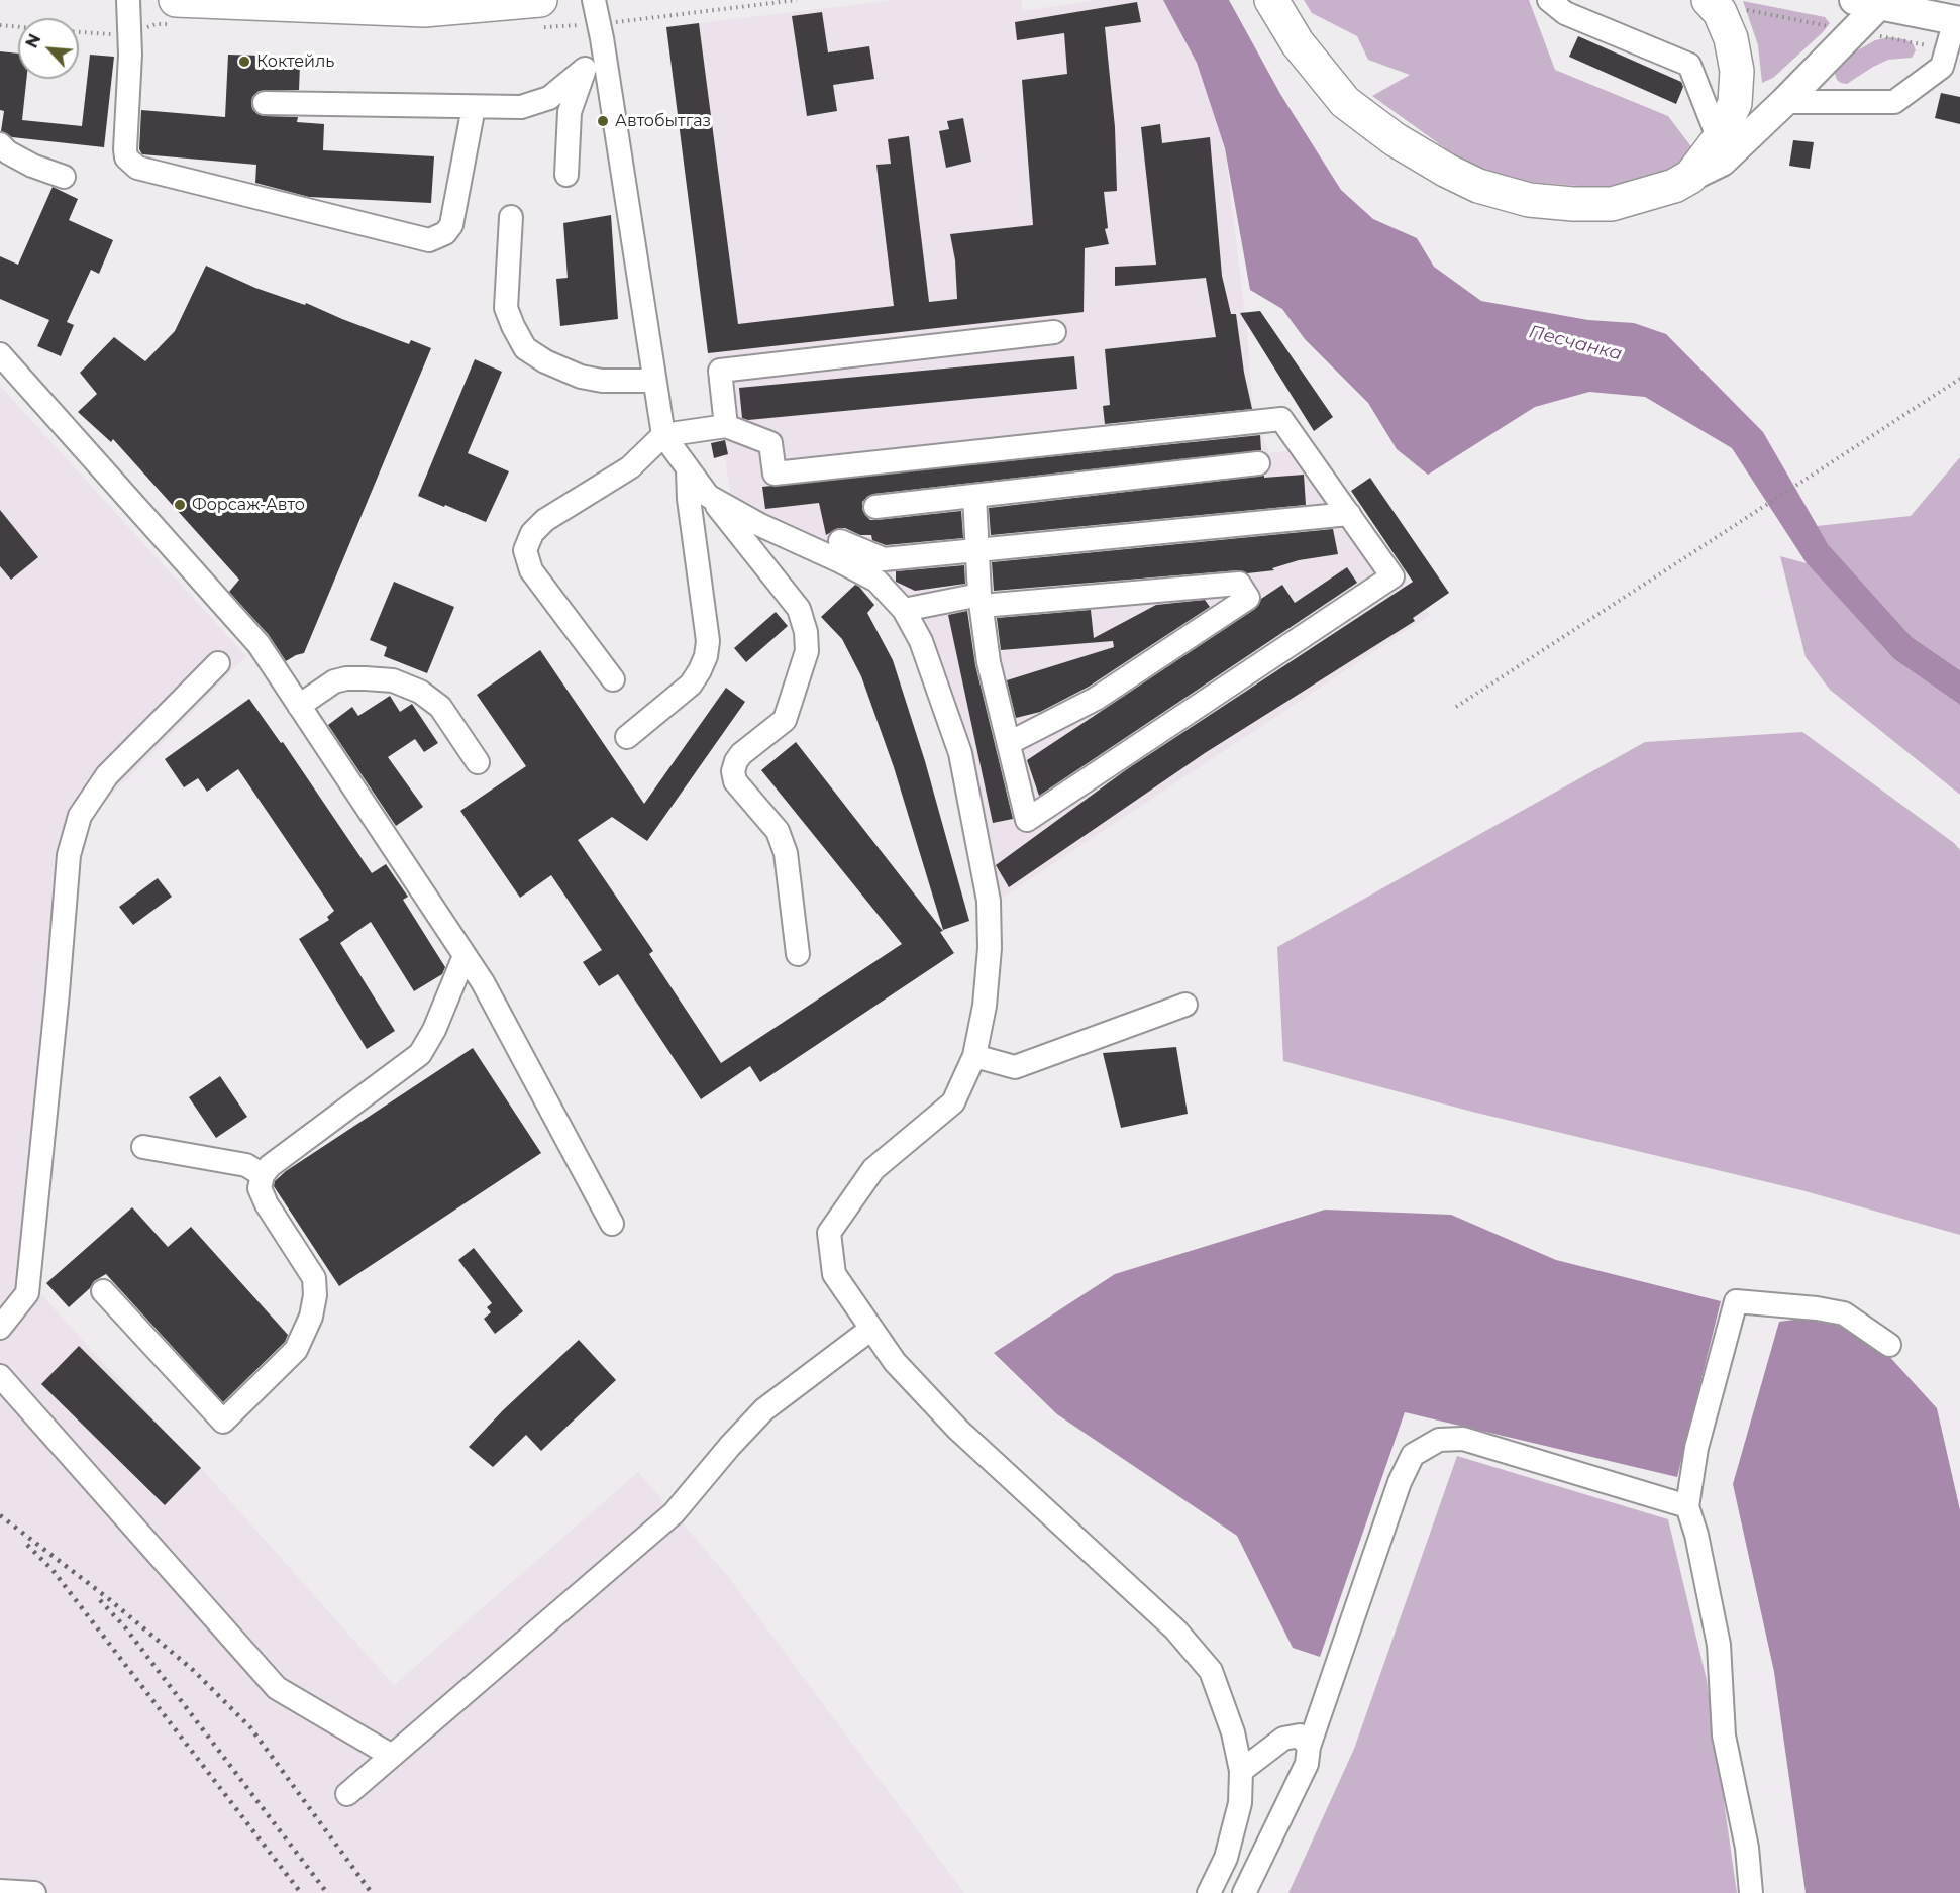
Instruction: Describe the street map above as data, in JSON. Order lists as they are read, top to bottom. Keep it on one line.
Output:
{"water":["Песчанка"],"places":["Коктейль","Автобытгаз","Форсаж-Авто"],"north":"top left"}
